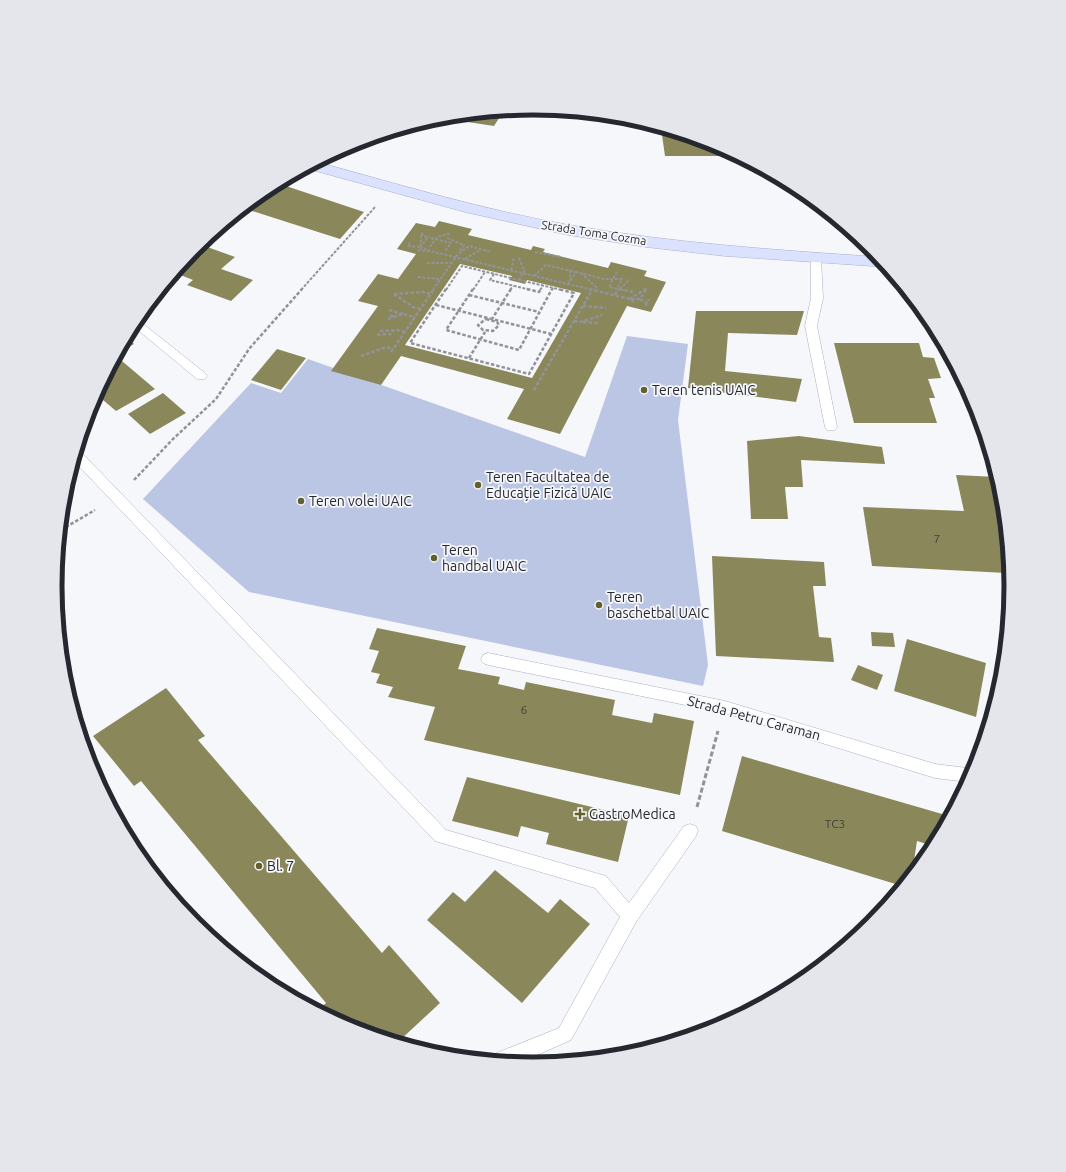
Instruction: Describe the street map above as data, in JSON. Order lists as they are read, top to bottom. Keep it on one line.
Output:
{"streets":{"street":["Strada Toma Cozma"],"lane":["Strada Petru Caraman"]},"places":{"other":["Teren tenis UAIC","Teren Facultatea de Educație Fizică UAIC","Teren volei UAIC","Teren handbal UAIC","Teren baschetbal UAIC","Bl. 7"],"health":["GastroMedica"]},"house_numbers":["7","6","TC3"]}
